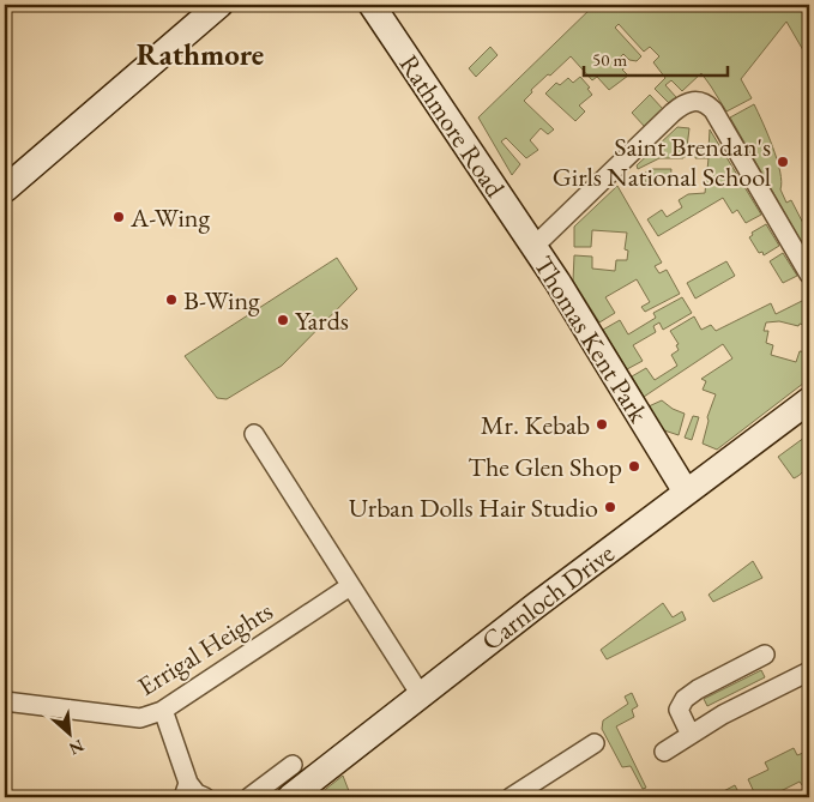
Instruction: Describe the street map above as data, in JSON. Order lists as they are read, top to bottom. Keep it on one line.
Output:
{"streets":{"street":["Rathmore Road","Thomas Kent Park","Carnloch Drive","Errigal Heights"]},"crossings":[["Rathmore Road","Thomas Kent Park"],["Thomas Kent Park","Carnloch Drive"]],"districts":["Rathmore"],"places":["Saint Brendan's Girls National School","A-Wing","B-Wing","Yards","Mr. Kebab","The Glen Shop","Urban Dolls Hair Studio"],"scale_bar":"50 m","north":"bottom right"}
